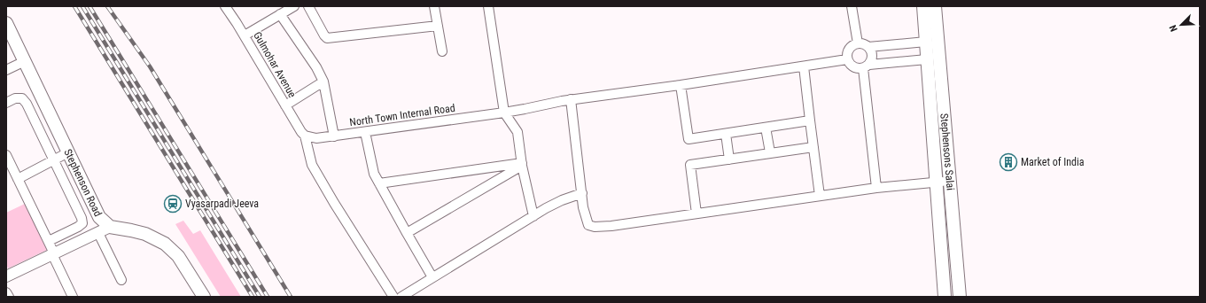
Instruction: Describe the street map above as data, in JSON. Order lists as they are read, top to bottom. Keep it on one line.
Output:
{"streets":{"main road":["Stephensons Salai","Stephenson Road"],"street":["Gulmohar Avenue","North Town Internal Road"]},"crossings":[["Gulmohar Avenue","North Town Internal Road"]],"places":{"building":["Market of India"],"station":["Vyasarpadi Jeeva"]},"north":"bottom left"}
